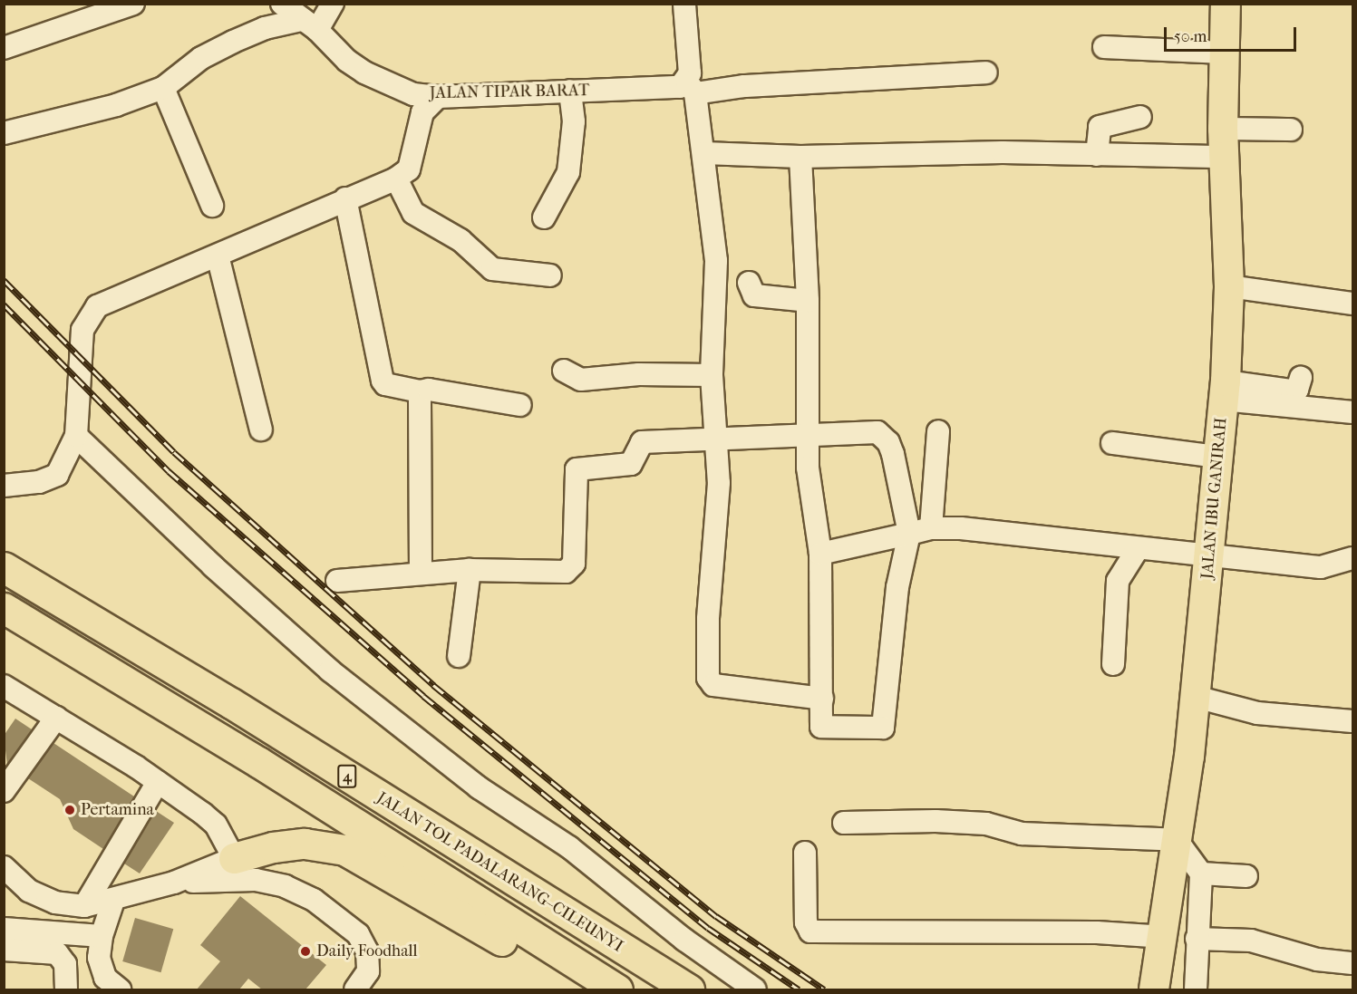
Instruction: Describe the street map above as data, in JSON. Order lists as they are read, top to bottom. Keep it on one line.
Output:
{"streets":{"highway":["4","JALAN TOL PADALARANG–CILEUNYI"],"main road":["JALAN IBU GANIRAH"],"street":["JALAN TIPAR BARAT"]},"places":["Pertamina","Daily Foodhall"],"scale_bar":"50 m"}
